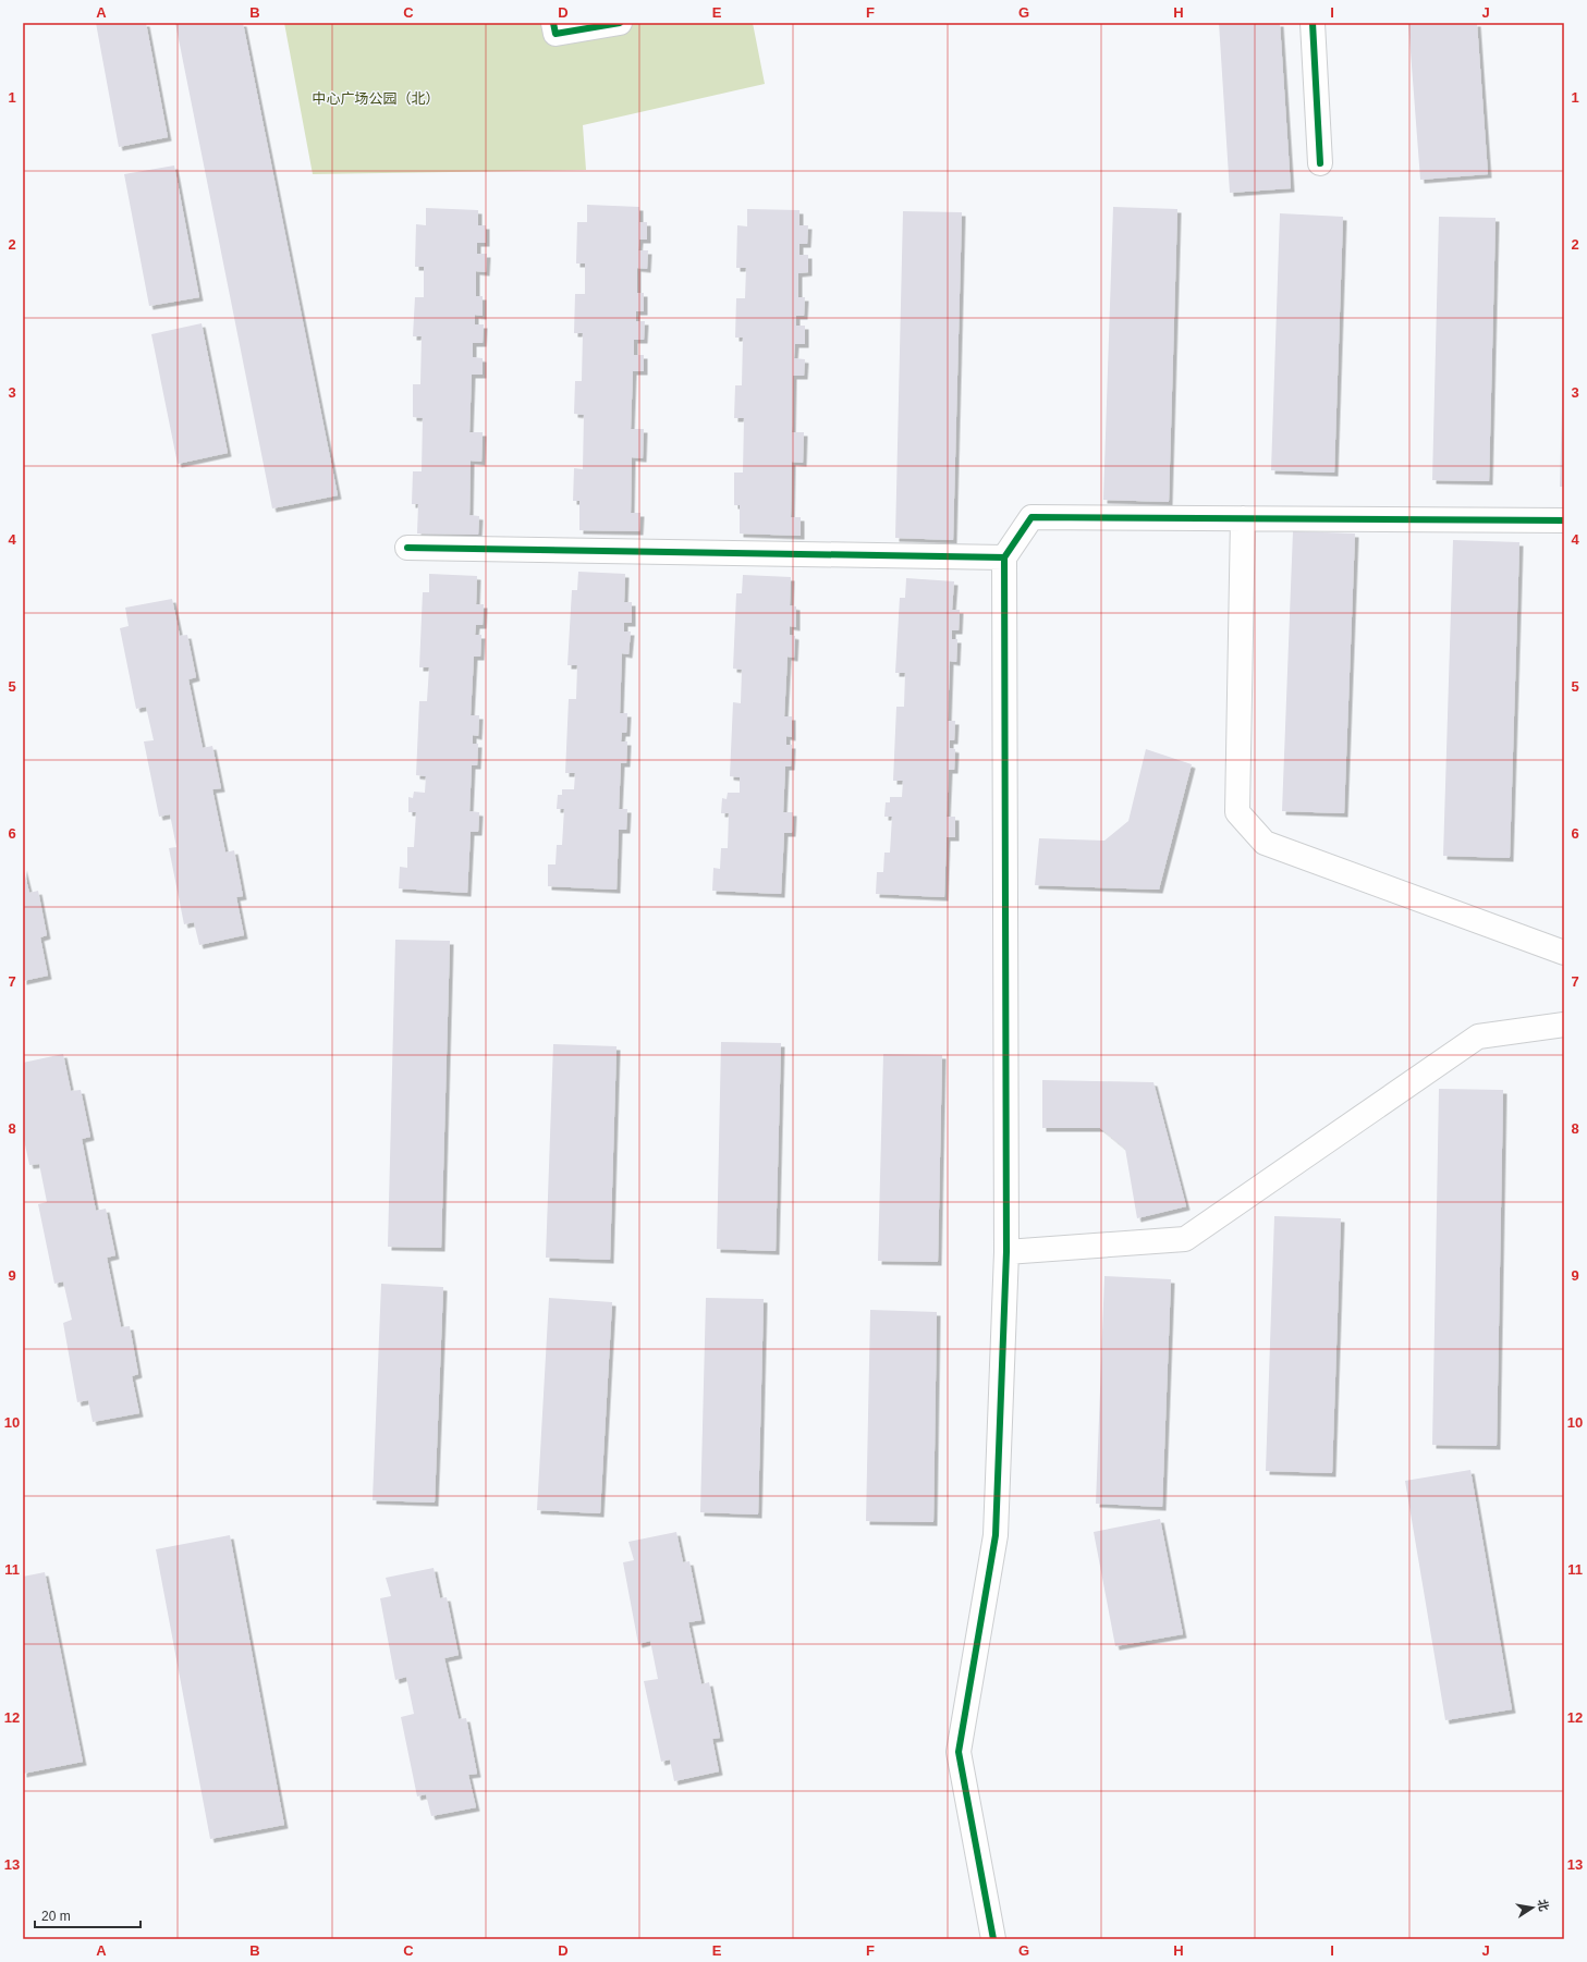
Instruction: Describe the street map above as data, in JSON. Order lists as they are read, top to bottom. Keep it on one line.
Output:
{"parks":["中心广场公园（北）"],"scale_bar":"20 m","north":"right","grid":{"columns":["A","B","C","D","E","F","G","H","I","J"],"rows":["1","2","3","4","5","6","7","8","9","10","11","12","13"]}}
